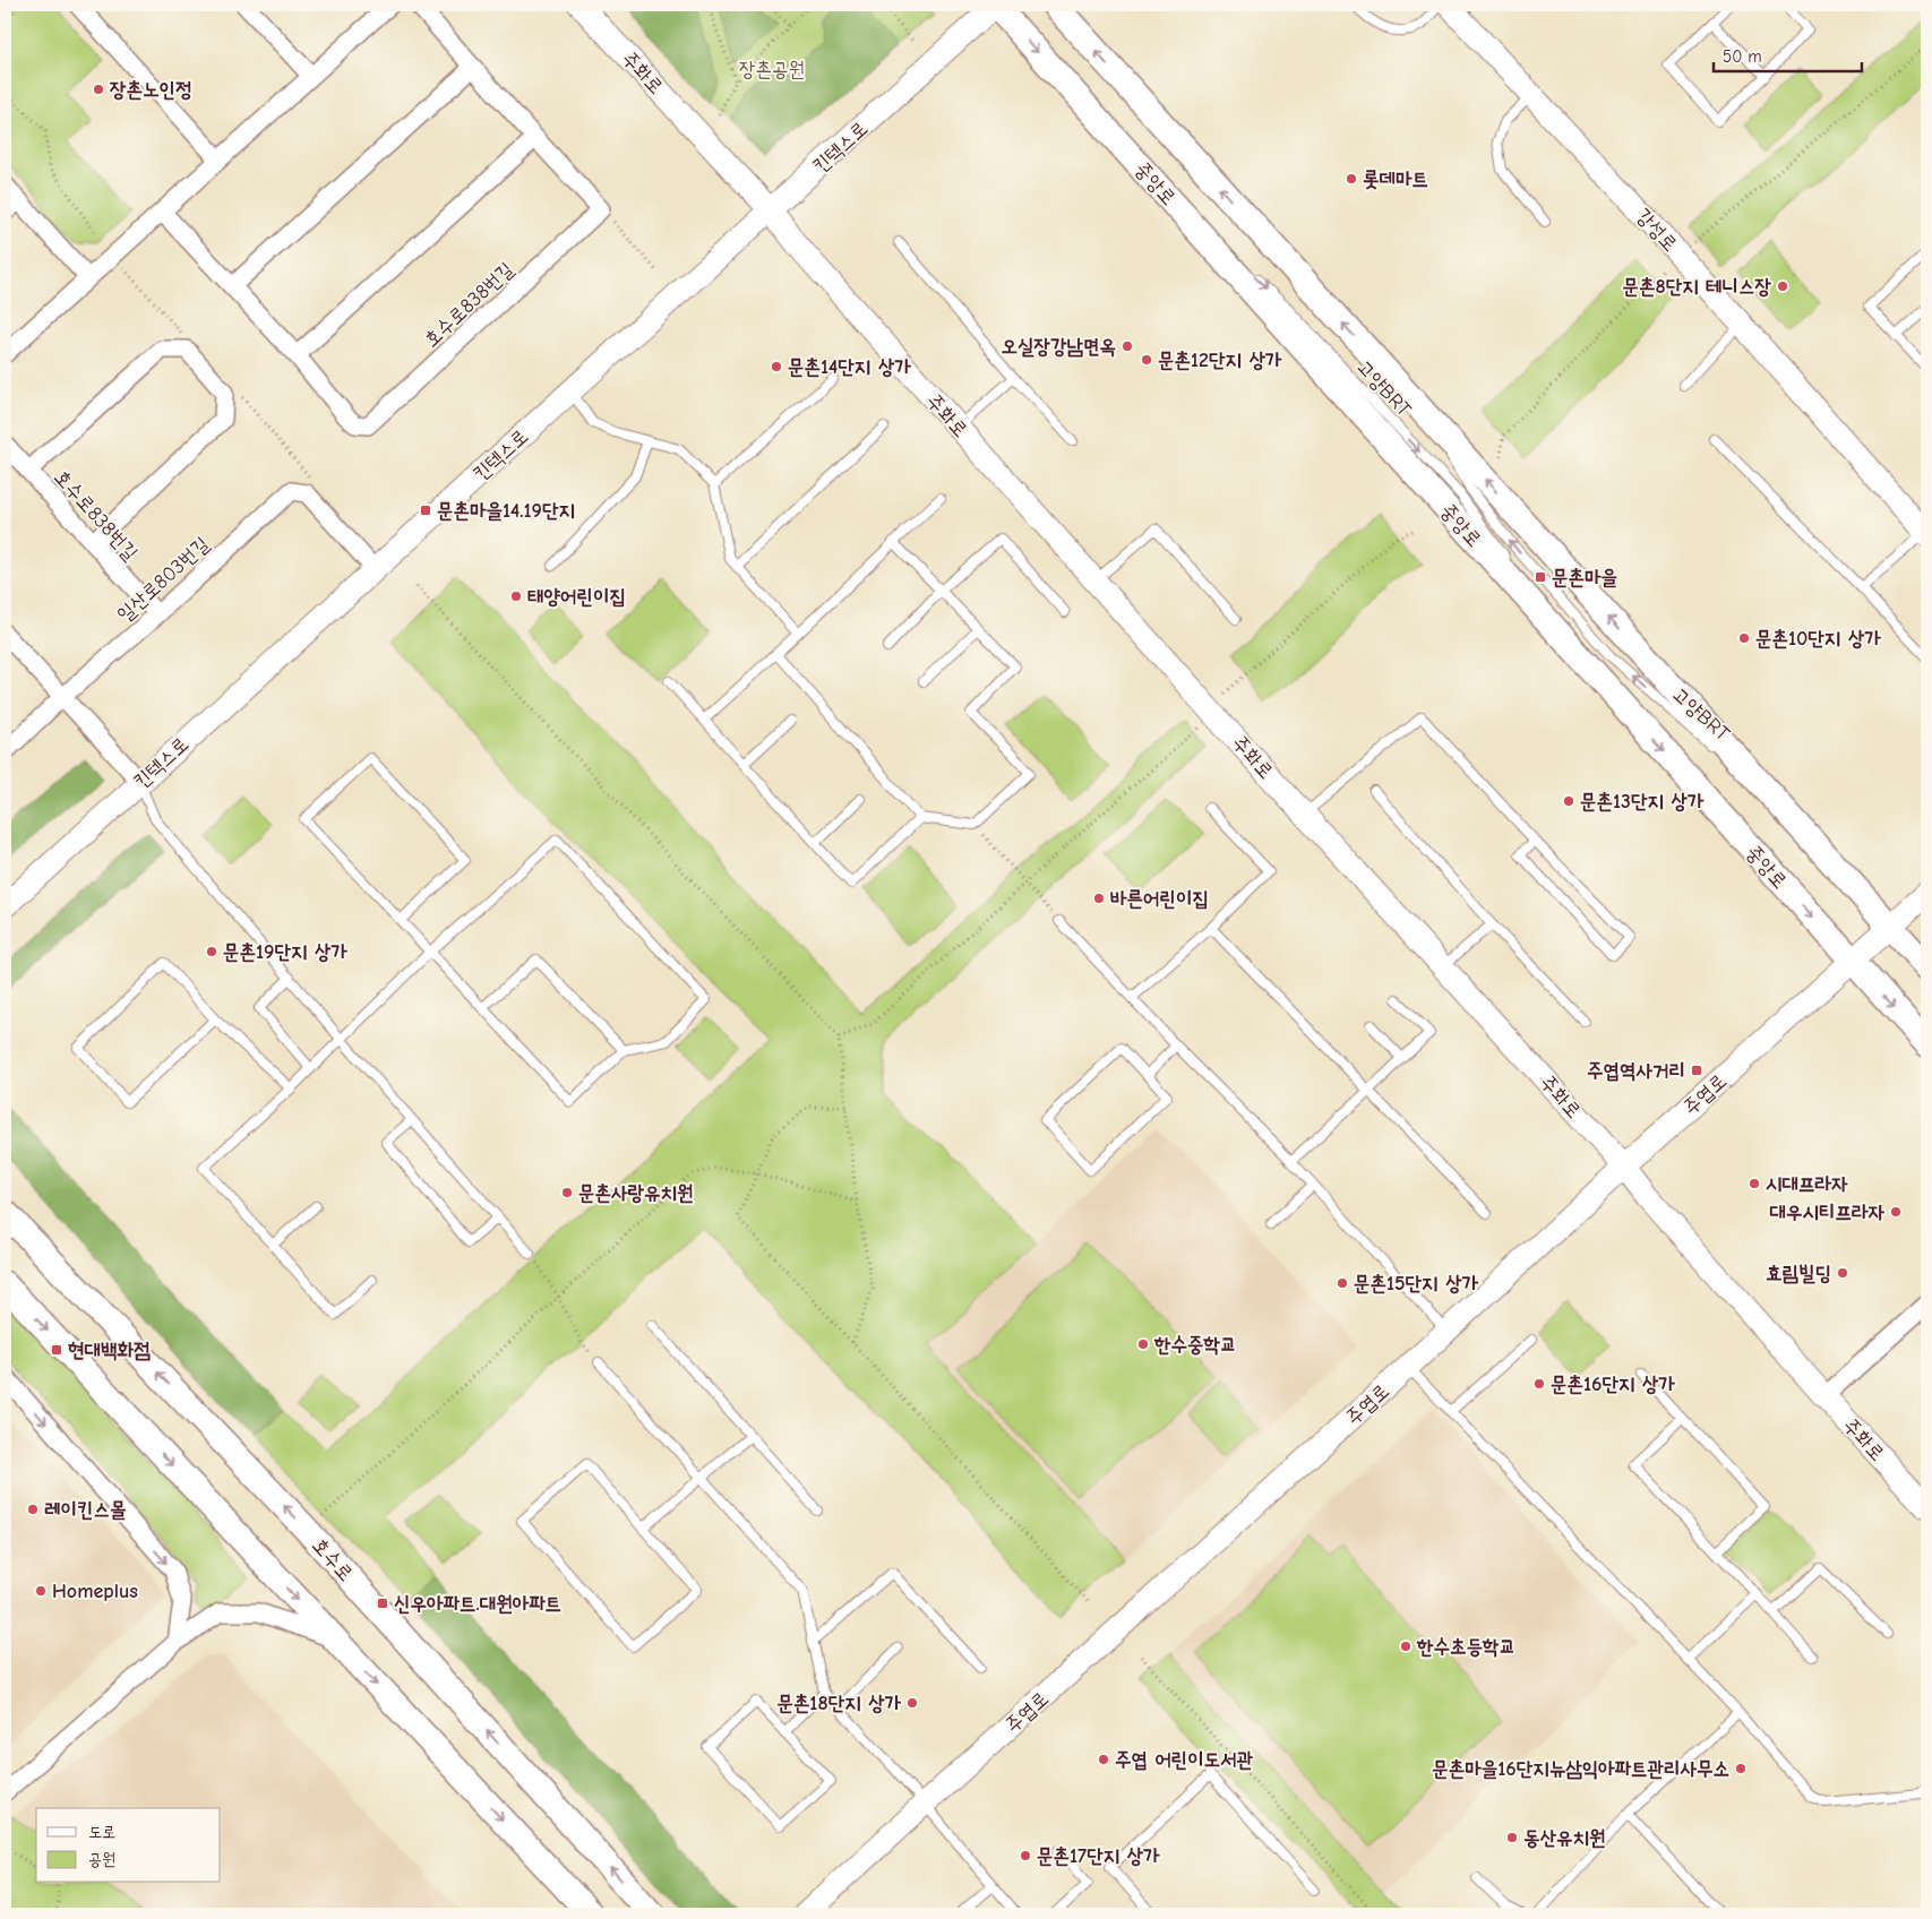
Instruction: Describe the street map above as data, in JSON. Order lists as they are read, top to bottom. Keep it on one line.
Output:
{"streets":{"main road":["중앙로","호수로"],"street":["주화로","킨텍스로","강성로","호수로838번길","일산로803번길","주엽로"],"lane":["고양BRT"]},"crossings":[["주화로","킨텍스로"],["주화로","주엽로"],["킨텍스로","중앙로"],["킨텍스로","일산로803번길"],["중앙로","고양BRT"],["중앙로","주엽로"],["호수로838번길","일산로803번길"]],"parks":["장촌공원"],"places":{"other":["장촌노인정","롯데마트","문촌8단지 테니스장","오실장강남면옥","문촌12단지 상가","문촌14단지 상가","태양어린이집","문촌10단지 상가","문촌13단지 상가","바른어린이집","문촌19단지 상가","시대프라자","문촌사랑유치원","대우시티프라자","효림빌딩","문촌15단지 상가","한수중학교","문촌16단지 상가","레이킨스몰","Homeplus","한수초등학교","문촌18단지 상가","주엽 어린이도서관","문촌마을16단지뉴삼익아파트관리사무소","동산유치원","문촌17단지 상가"],"transit":["문촌마을14.19단지","문촌마을","주엽역사거리","현대백화점","신우아파트.대원아파트"]},"legend":["도로","공원"],"scale_bar":"50 m"}
